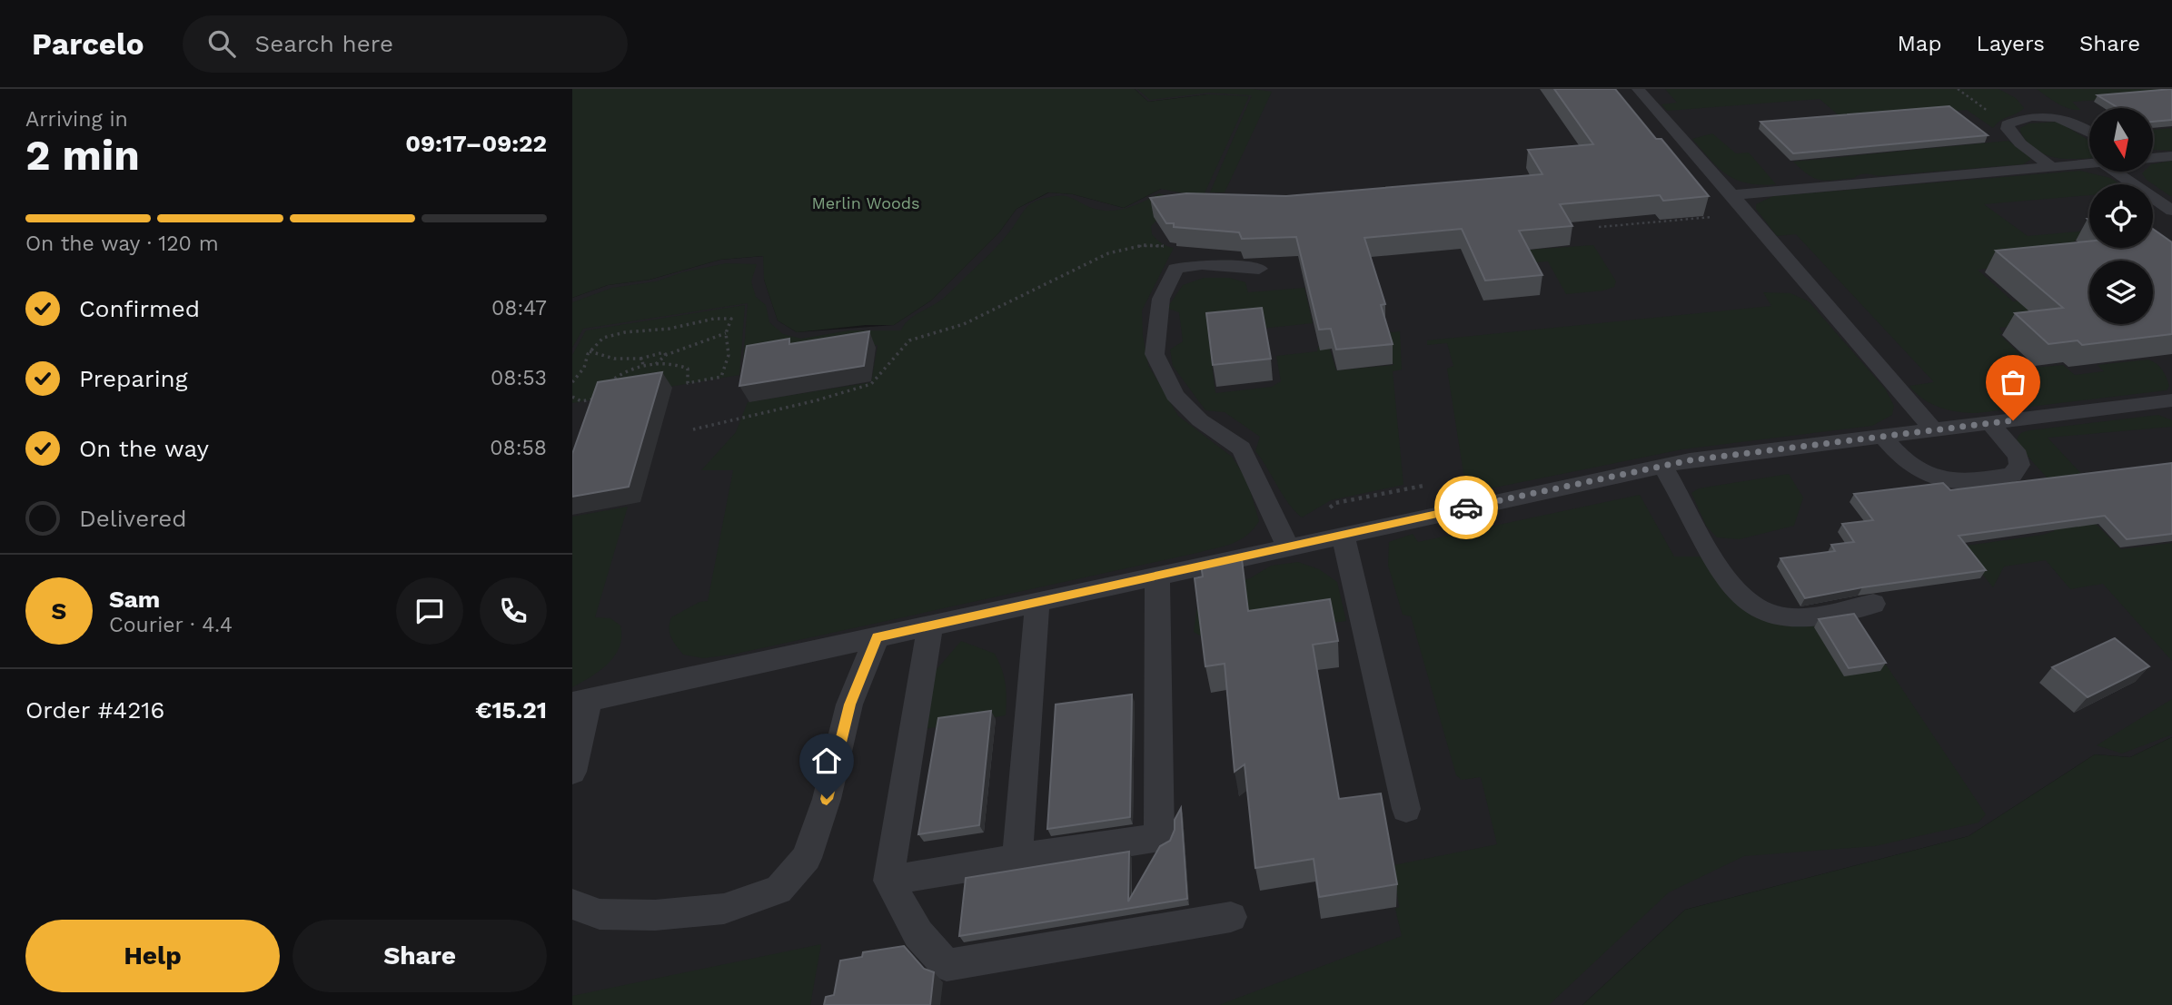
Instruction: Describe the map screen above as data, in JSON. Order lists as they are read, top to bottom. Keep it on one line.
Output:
{"parks":["Merlin Woods"],"north":"bottom","page":{"header":"Parcelo","search":"Search here","nav":["Map","Layers","Share"],"heading":["2 min","Arriving in","09:17–09:22"],"panel":["Sam","Courier · 4.4","Order #4216","€15.21"],"bar":"On the way · 120 m","list":[["Confirmed","08:47"],["Preparing","08:53"],["On the way","08:58"],"Delivered"],"round":"S","buttons":["Help","Share"]}}
